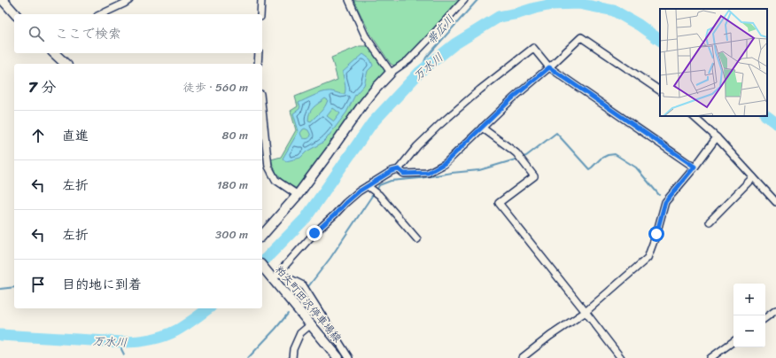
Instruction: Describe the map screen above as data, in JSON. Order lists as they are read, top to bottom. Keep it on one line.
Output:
{"streets":{"street":["粕矢町田沢停車場線"]},"water":["帯広川","万水川"],"page":{"search":"ここで検索","heading":["7 分","徒歩 · 560 m"],"list":[["直進","80 m"],["左折","180 m"],["左折","300 m"],"目的地に到着"],"map_buttons":["+","−"]}}
